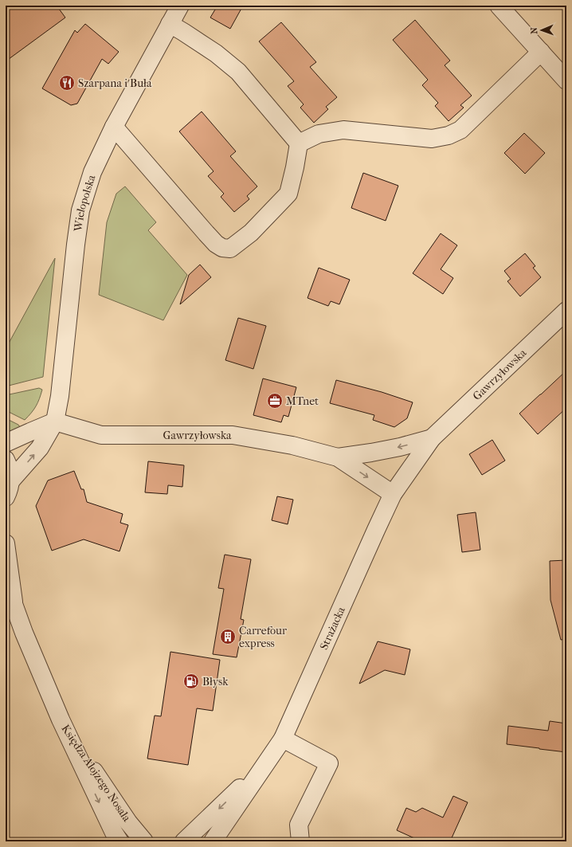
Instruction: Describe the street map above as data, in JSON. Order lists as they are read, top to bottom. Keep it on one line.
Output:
{"streets":{"street":["Wielopolska","Gawrzyłowska","Strażacka","Księdza Alojzego Nosala"]},"crossings":[["Wielopolska","Gawrzyłowska"],["Gawrzyłowska","Strażacka"]],"places":{"restaurant":["Szarpana i Buła"],"office":["MTnet"],"building":["Carrefour express"],"fuel station":["Błysk"]},"north":"left"}
